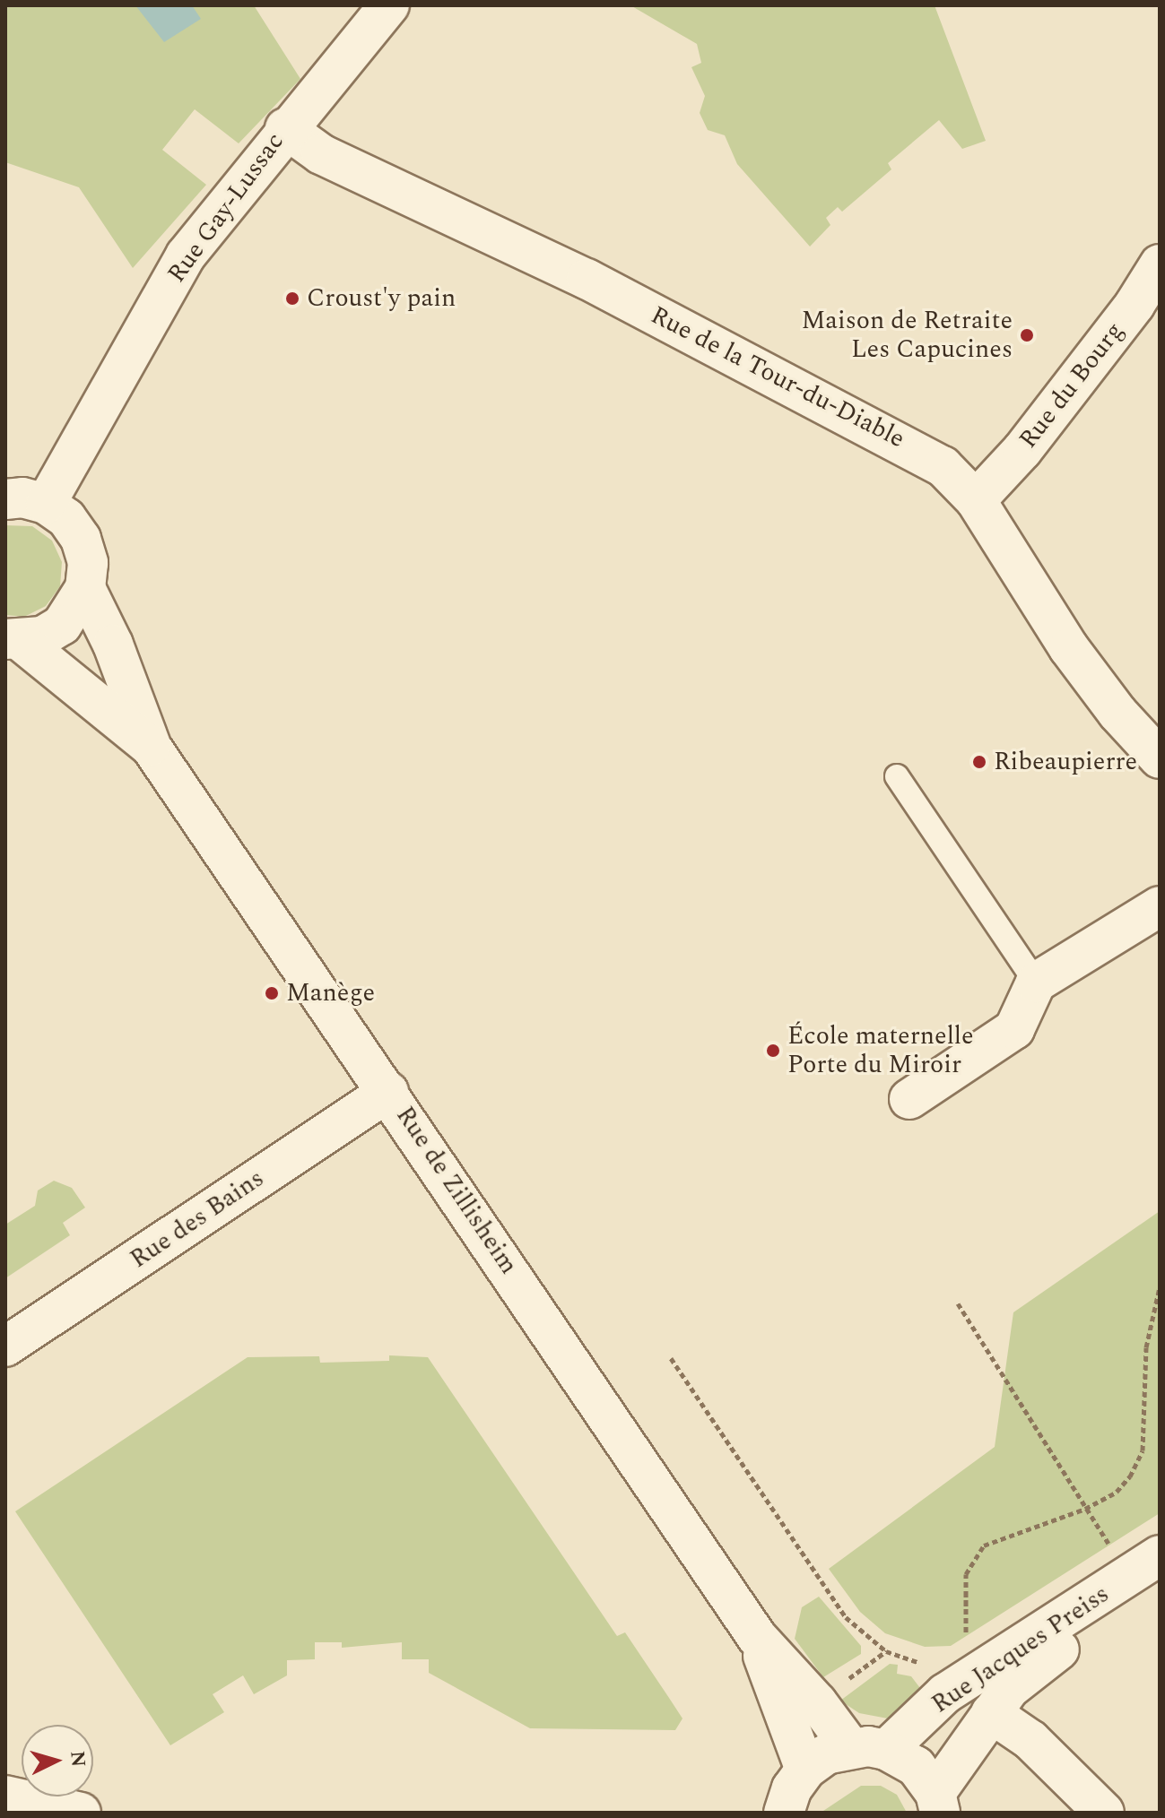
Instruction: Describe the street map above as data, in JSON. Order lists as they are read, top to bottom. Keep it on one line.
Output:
{"streets":{"street":["Rue Gay-Lussac","Rue de la Tour-du-Diable","Rue du Bourg","Rue de Zillisheim","Rue des Bains","Rue Jacques Preiss"]},"crossings":[["Rue Gay-Lussac","Rue de la Tour-du-Diable"],["Rue de la Tour-du-Diable","Rue du Bourg"],["Rue de Zillisheim","Rue des Bains"],["Rue de Zillisheim","Rue Jacques Preiss"]],"places":["Croust'y pain","Maison de Retraite Les Capucines","Ribeaupierre","Manège","École maternelle Porte du Miroir"],"north":"right"}
